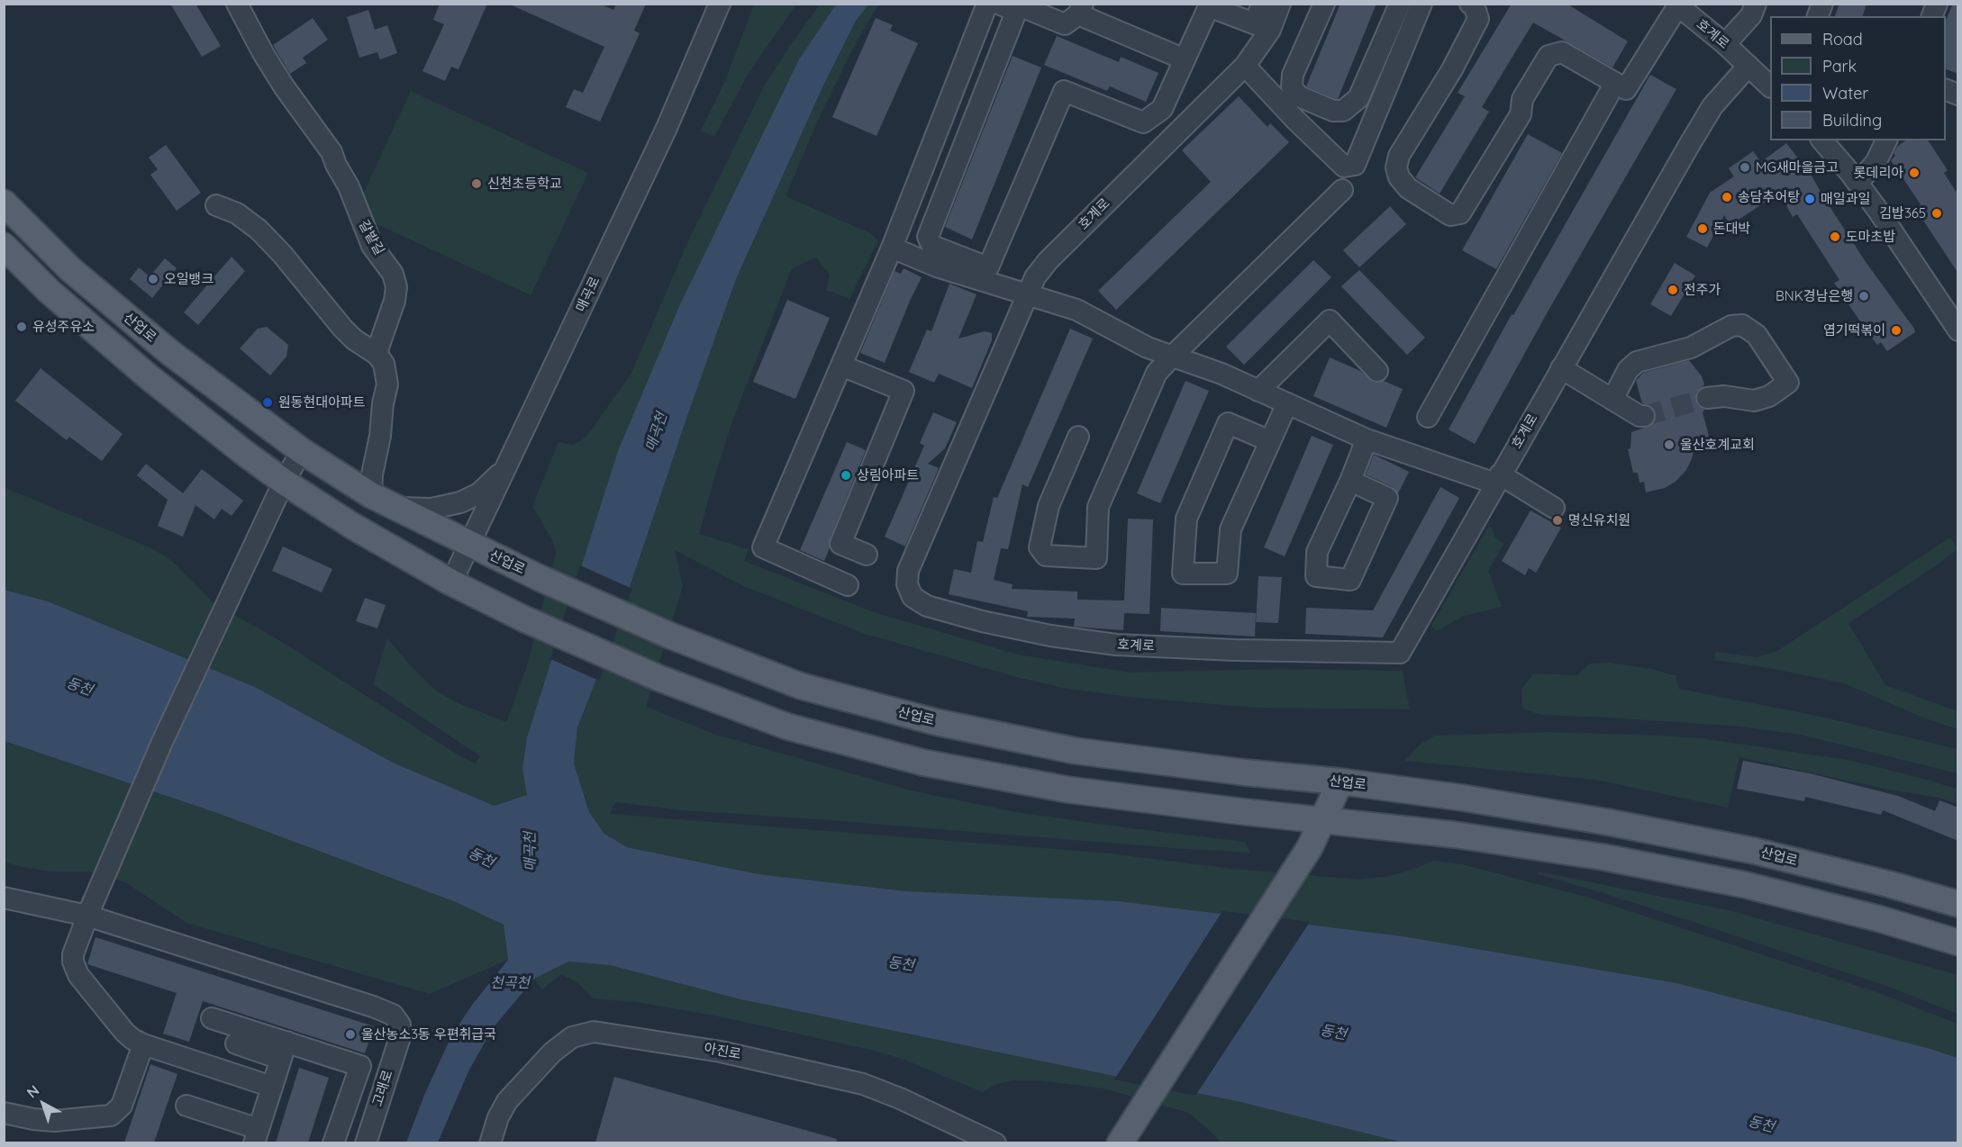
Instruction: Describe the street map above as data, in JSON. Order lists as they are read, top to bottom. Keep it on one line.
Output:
{"streets":{"main road":["산업로"],"street":["호계로","갈밭길","매곡로","아진로","고래로"]},"crossings":[["매곡로","산업로"]],"water":["매곡천","동천","천곡천"],"places":["MG새마을금고","롯데리아","신천초등학교","송담추어탕","매일과일","김밥365","돈대박","도마초밥","오일뱅크","전주가","BNK경남은행","유성주유소","엽기떡볶이","원동현대아파트","울산호계교회","상림아파트","명신유치원","울산농소3동 우편취급국"],"legend":["Road","Park","Water","Building"],"north":"top left"}
